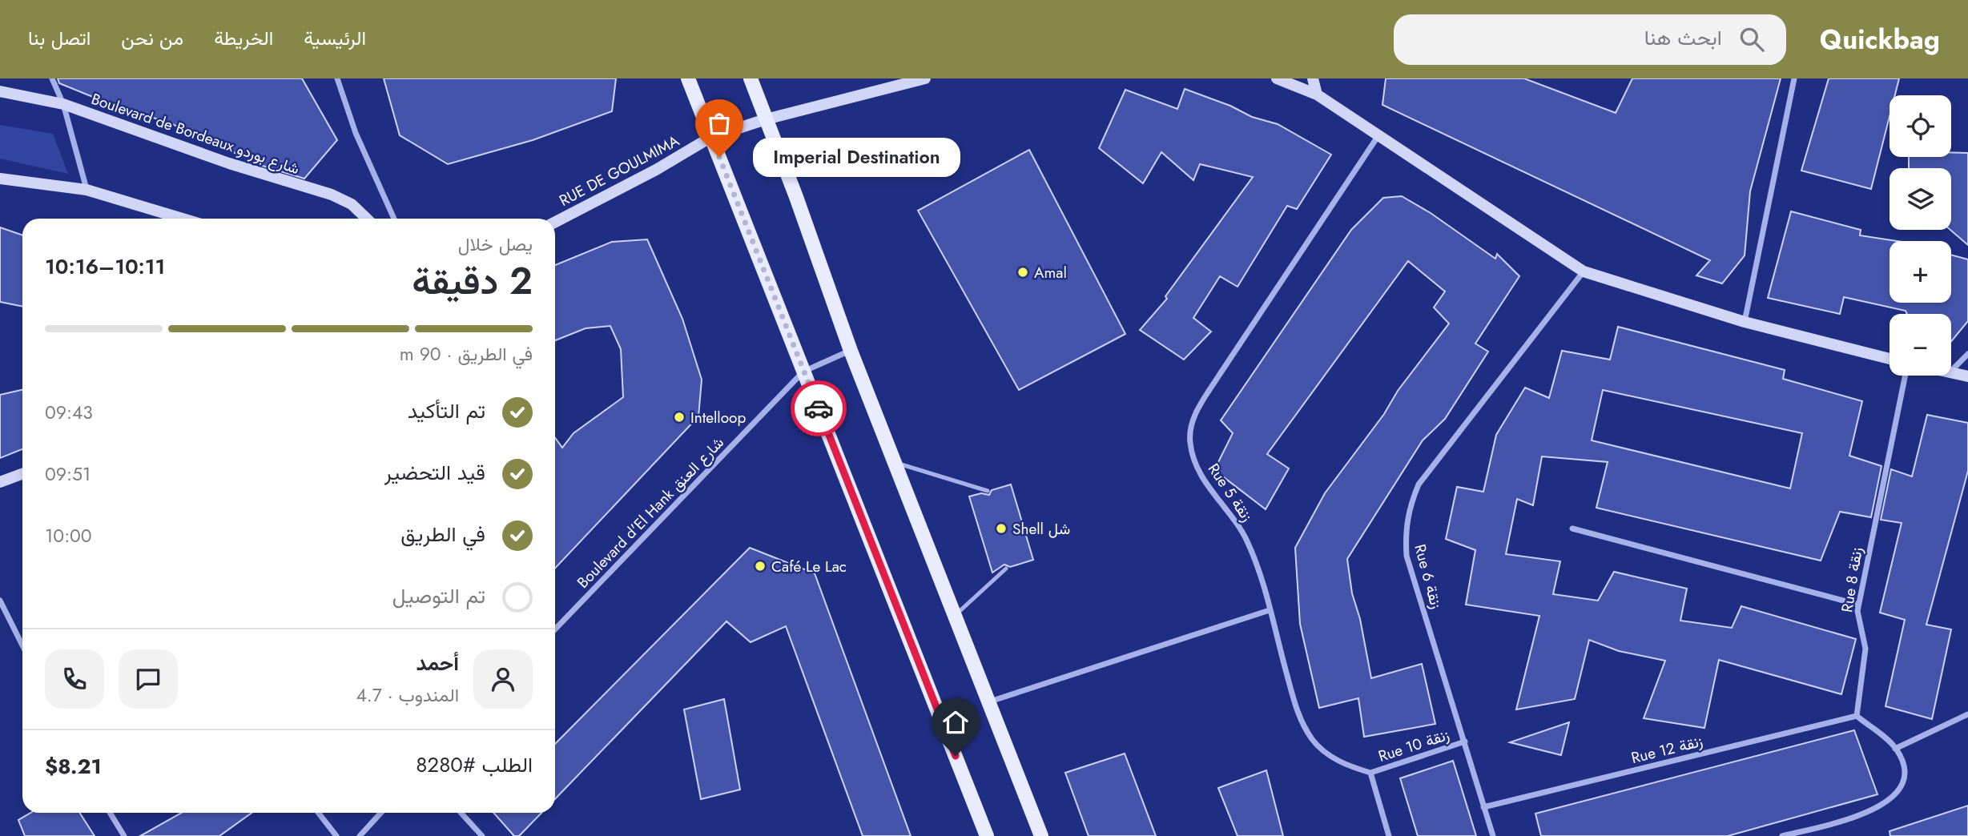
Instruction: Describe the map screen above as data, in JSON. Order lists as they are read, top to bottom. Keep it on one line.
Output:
{"streets":{"main road":["Boulevard de Bordeaux شارع بوردو","RUE DE GOULMIMA"],"street":["Rue 5 زنقة","Boulevard d'El Hank شارع العنق","Rue 6 زنقة","Rue 8 زنقة","Rue 10 زنقة","Rue 12 زنقة"]},"crossings":[["Rue 5 زنقة","Rue 10 زنقة"],["Rue 6 زنقة","Rue 10 زنقة"],["Rue 6 زنقة","Rue 12 زنقة"],["Rue 8 زنقة","Rue 12 زنقة"]],"places":["Imperial Destination","Amal","Intelloop","Shell شل","Café Le Lac"],"page":{"header":"Quickbag","search":"ابحث هنا","nav":["الرئيسية","الخريطة","من نحن","اتصل بنا"],"map_buttons":["+","−"],"bubble":"Imperial Destination","heading":["2 دقيقة","يصل خلال","10:11–10:16"],"panel":["أحمد","المندوب · 4.7","الطلب #8280","$8.21"],"bar":"في الطريق · 90 m","list":[["تم التأكيد","09:43"],["قيد التحضير","09:51"],["في الطريق","10:00"],"تم التوصيل"]}}
